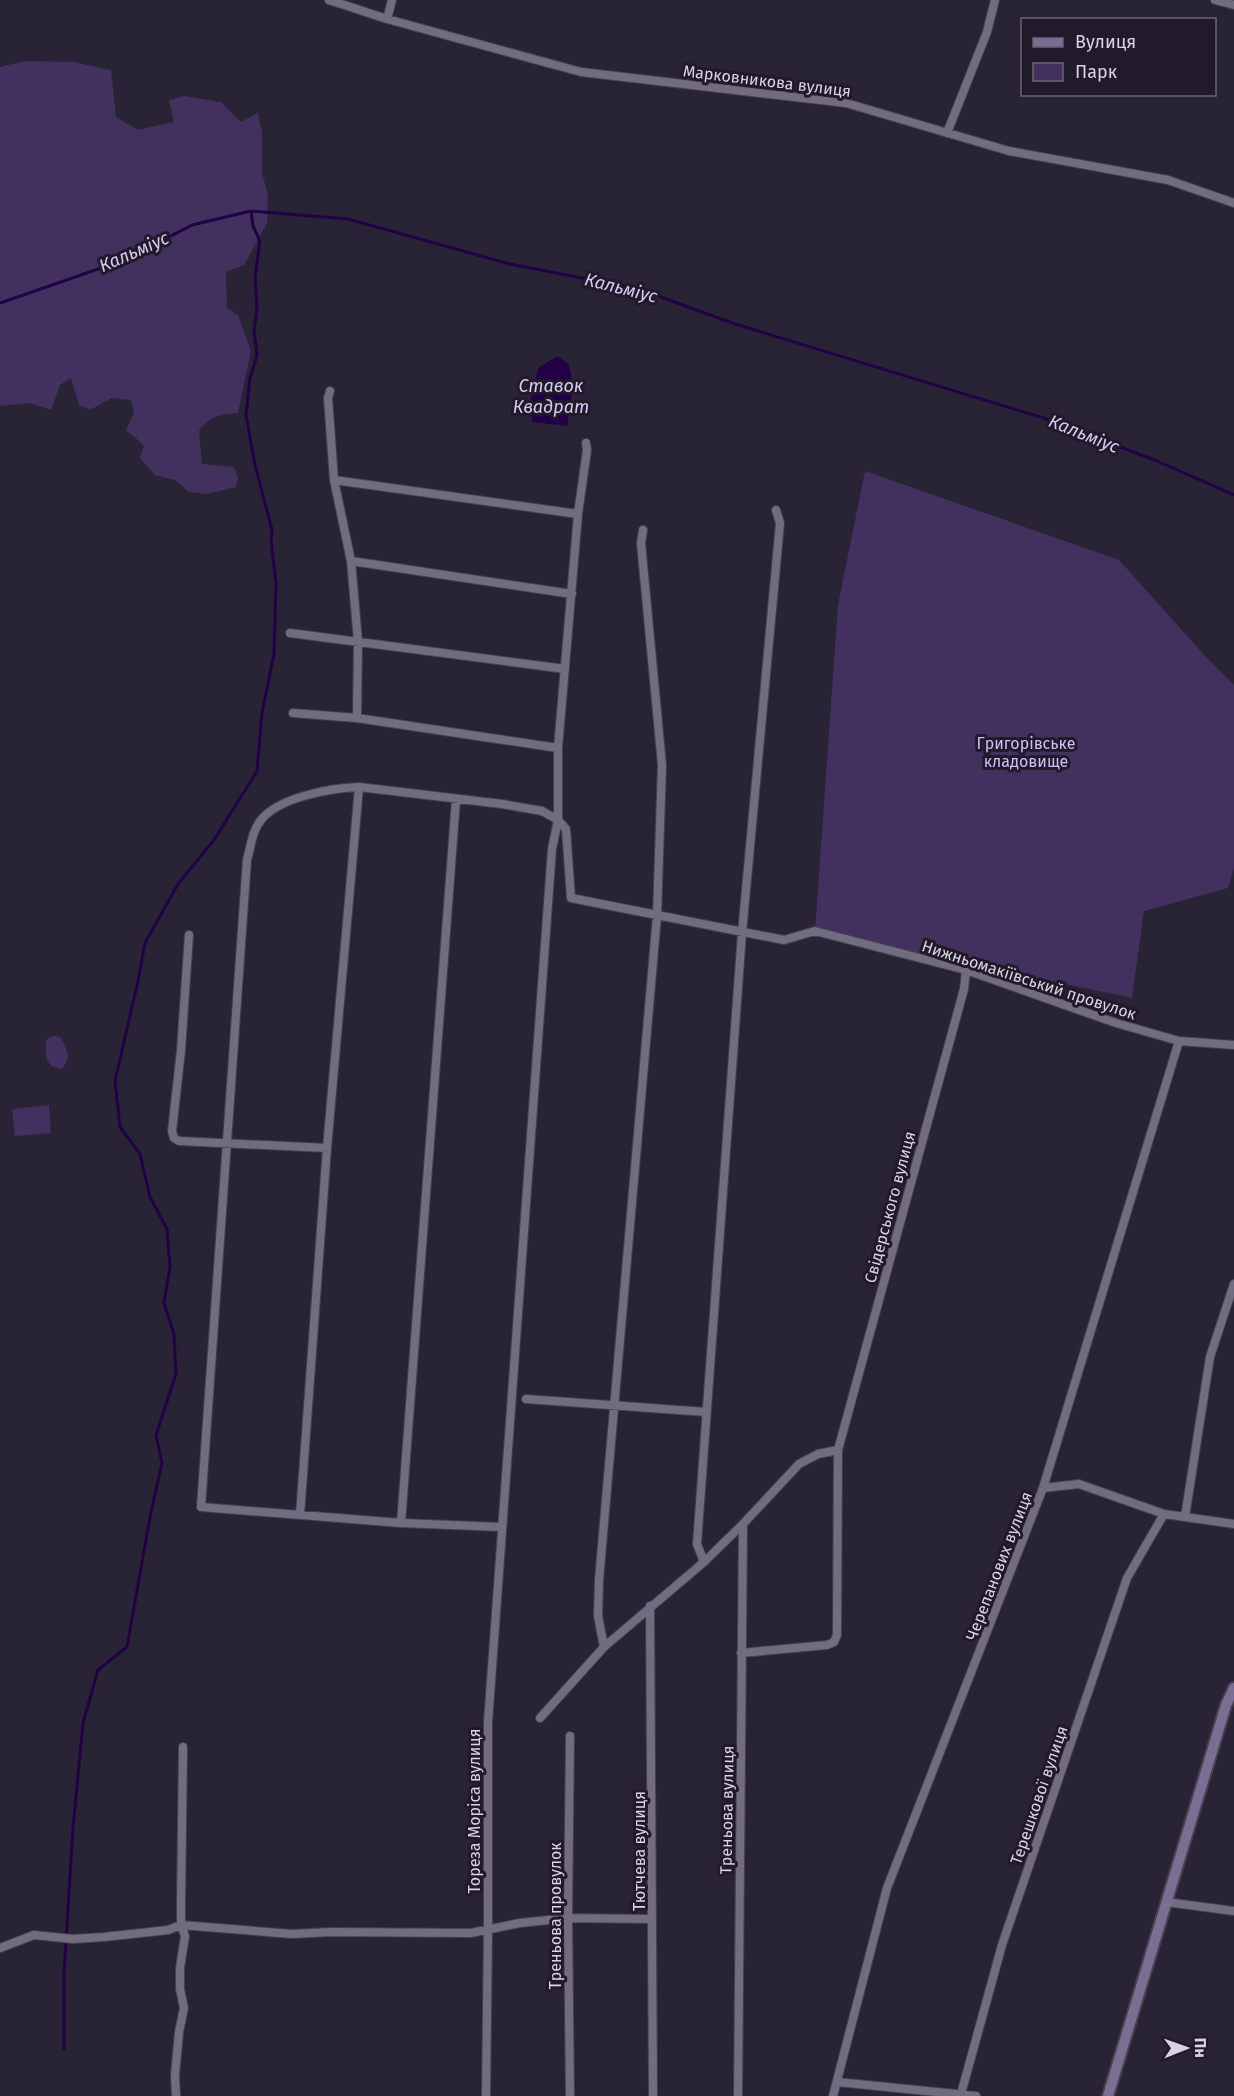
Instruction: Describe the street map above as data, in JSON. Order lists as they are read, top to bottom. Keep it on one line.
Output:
{"streets":{"street":["Марковникова вулиця","Нижньомакіївський провулок","Свiдерського вулиця","Черепанових вулиця","Терешкової вулиця","Треньова вулиця","Тореза Моріса вулиця","Тютчева вулиця","Треньова провулок"]},"crossings":[["Нижньомакіївський провулок","Свiдерського вулиця"],["Нижньомакіївський провулок","Черепанових вулиця"],["Нижньомакіївський провулок","Тореза Моріса вулиця"],["Свiдерського вулиця","Треньова вулиця"]],"water":["Кальміус","Ставок Квадрат"],"parks":["Григорівське кладовище"],"legend":["Вулиця","Парк"],"north":"right"}
